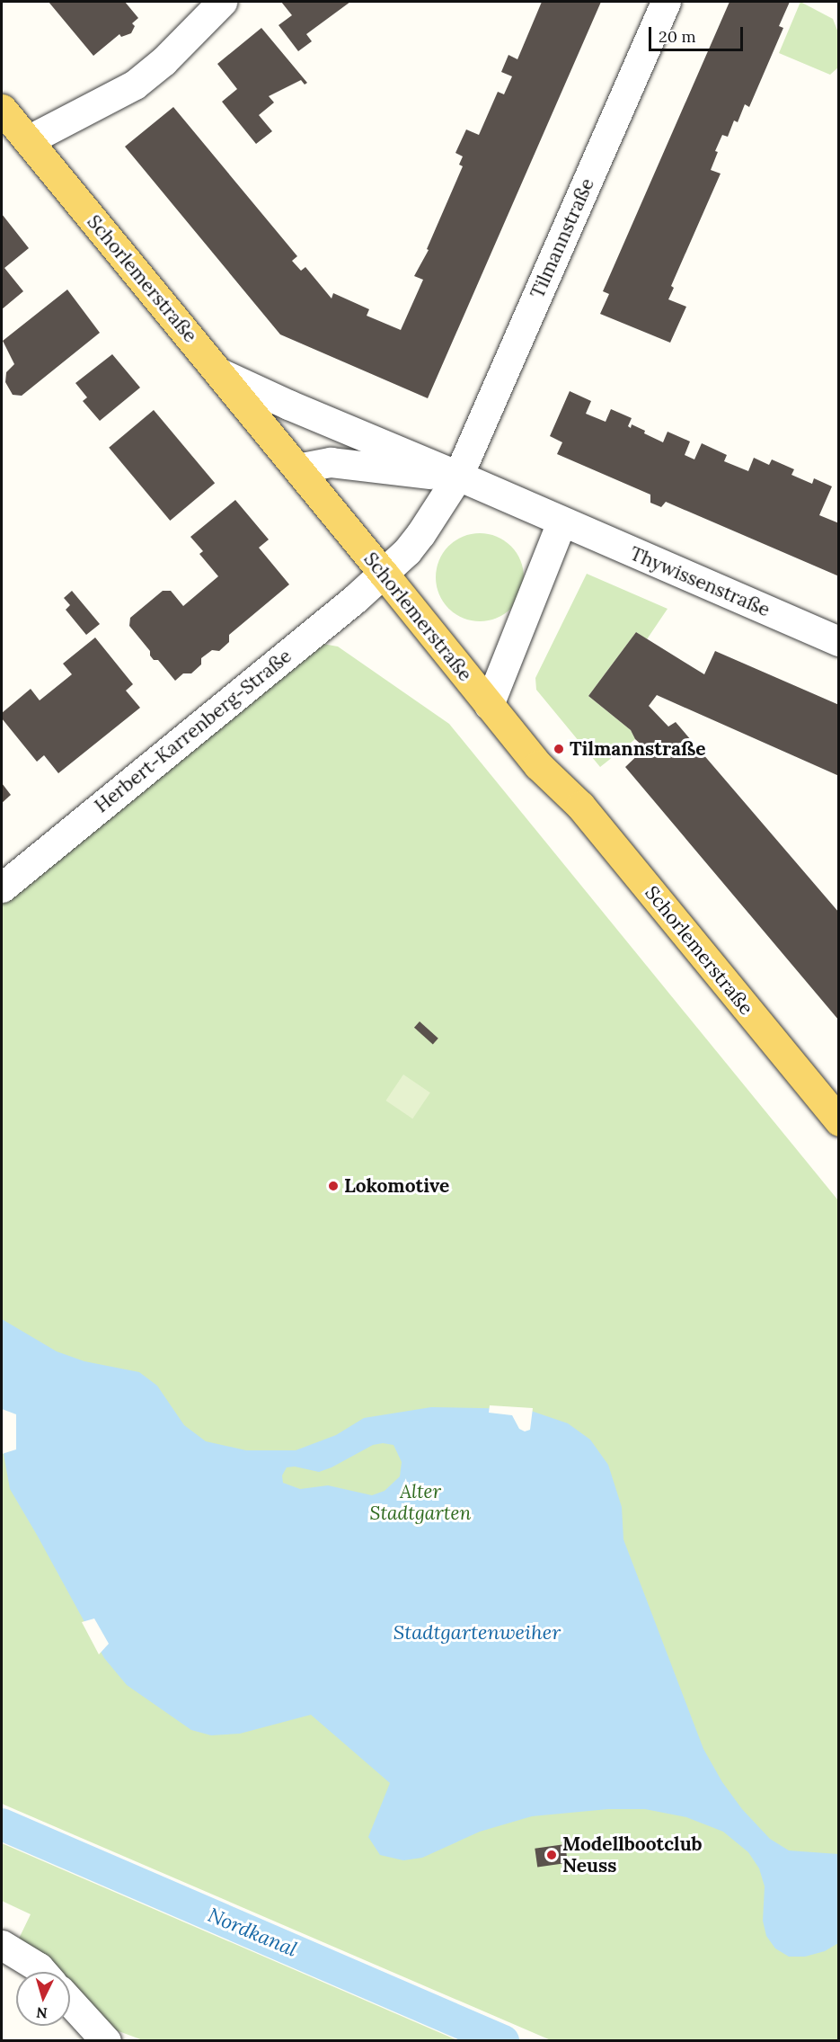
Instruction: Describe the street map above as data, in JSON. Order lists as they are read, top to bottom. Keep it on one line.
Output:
{"streets":{"main road":["Schorlemerstraße"],"street":["Tilmannstraße","Thywissenstraße","Herbert-Karrenberg-Straße"]},"crossings":[["Tilmannstraße","Schorlemerstraße"],["Tilmannstraße","Thywissenstraße"],["Tilmannstraße","Herbert-Karrenberg-Straße"],["Schorlemerstraße","Thywissenstraße"],["Schorlemerstraße","Herbert-Karrenberg-Straße"]],"water":["Stadtgartenweiher","Nordkanal"],"parks":["Alter Stadtgarten"],"places":["Tilmannstraße","Lokomotive","Modellbootclub Neuss"],"scale_bar":"20 m","north":"bottom"}
